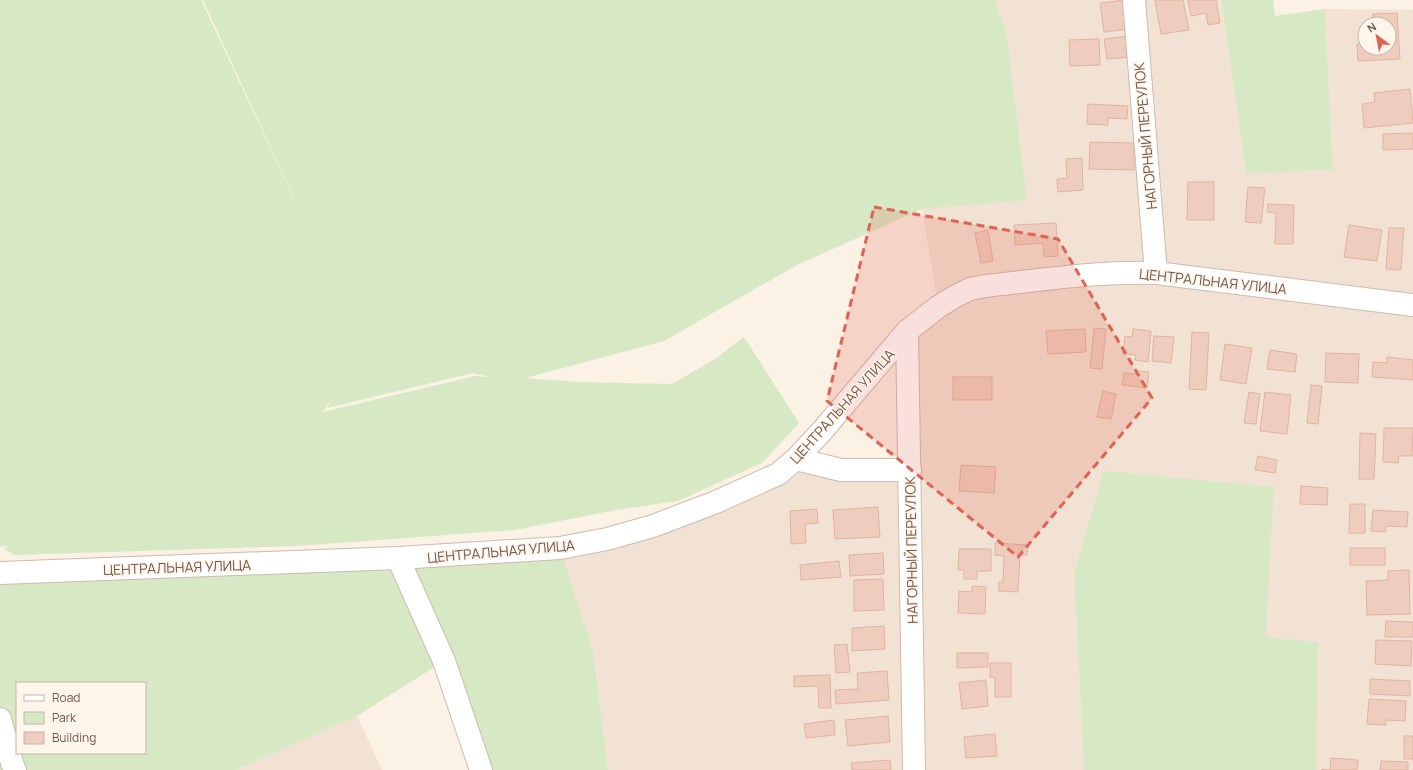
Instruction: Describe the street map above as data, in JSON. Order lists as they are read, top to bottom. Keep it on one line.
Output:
{"streets":{"street":["НАГОРНЫЙ ПЕРЕУЛОК","ЦЕНТРАЛЬНАЯ УЛИЦА"]},"crossings":[["НАГОРНЫЙ ПЕРЕУЛОК","ЦЕНТРАЛЬНАЯ УЛИЦА"]],"legend":["Road","Park","Building"],"north":"top left"}
